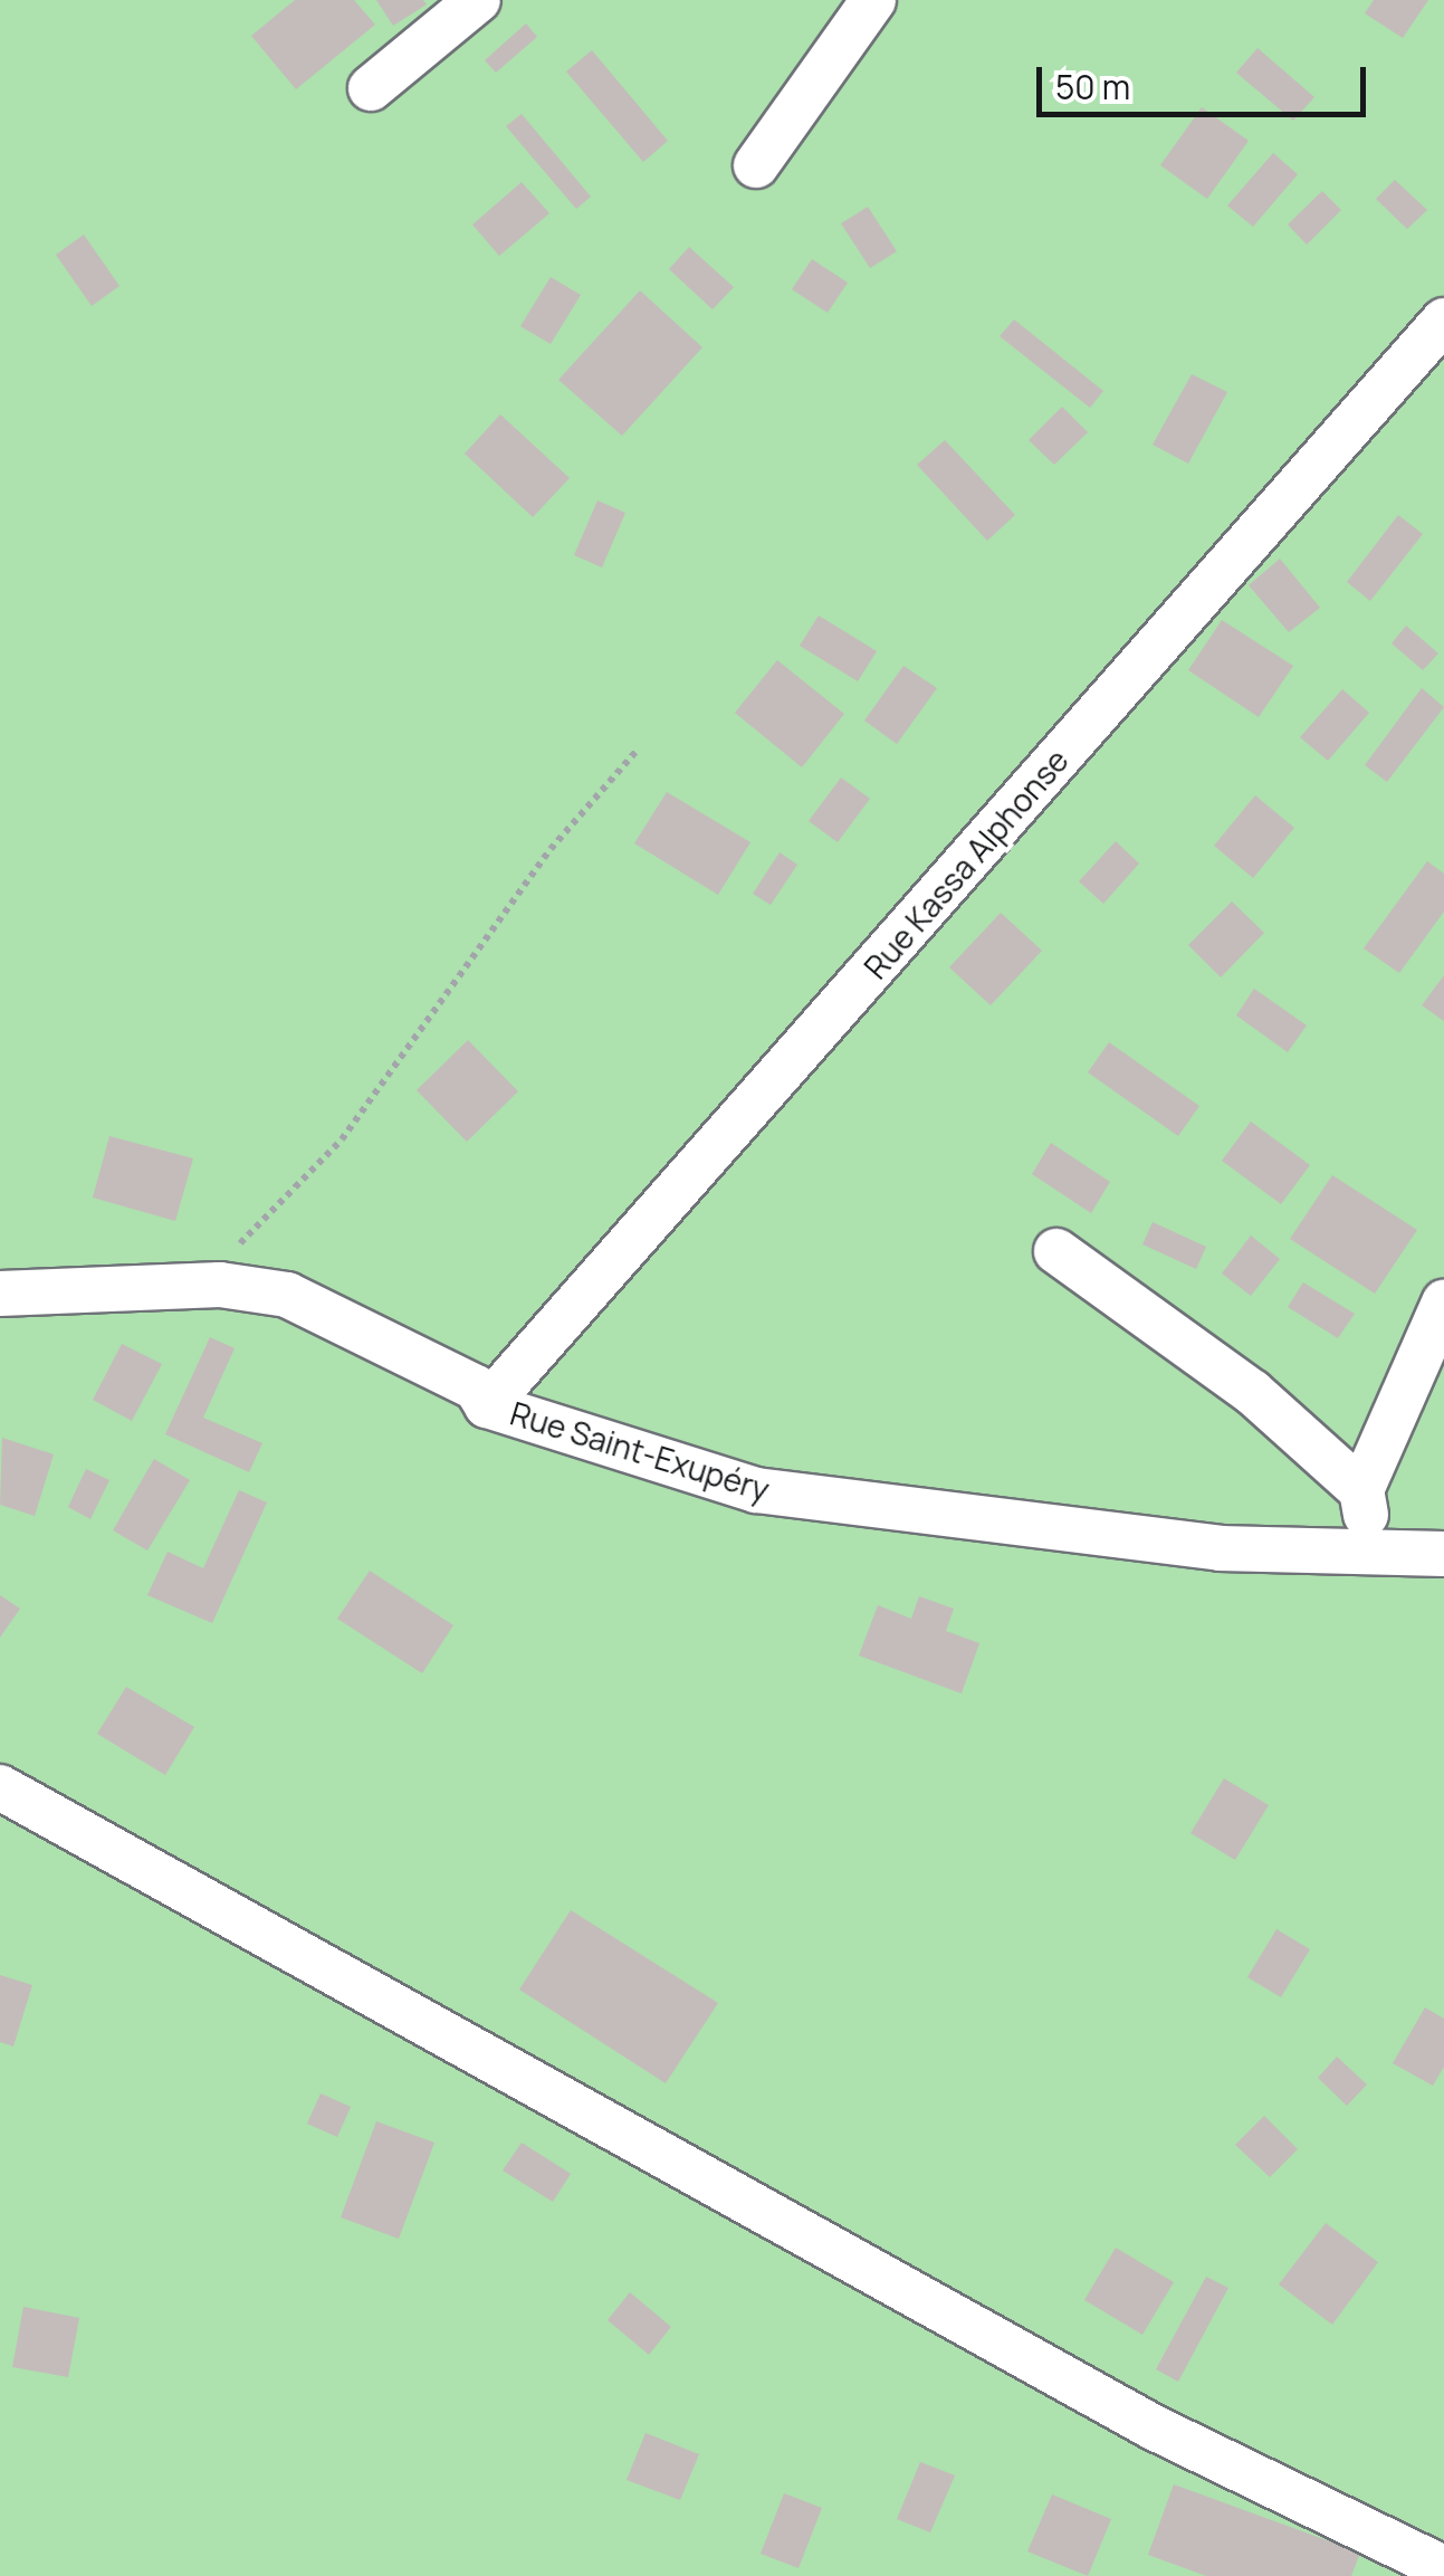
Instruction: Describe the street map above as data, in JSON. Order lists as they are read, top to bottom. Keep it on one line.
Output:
{"streets":{"street":["Rue Kassa Alphonse","Rue Saint-Exupéry"]},"crossings":[["Rue Kassa Alphonse","Rue Saint-Exupéry"]],"scale_bar":"50 m"}
